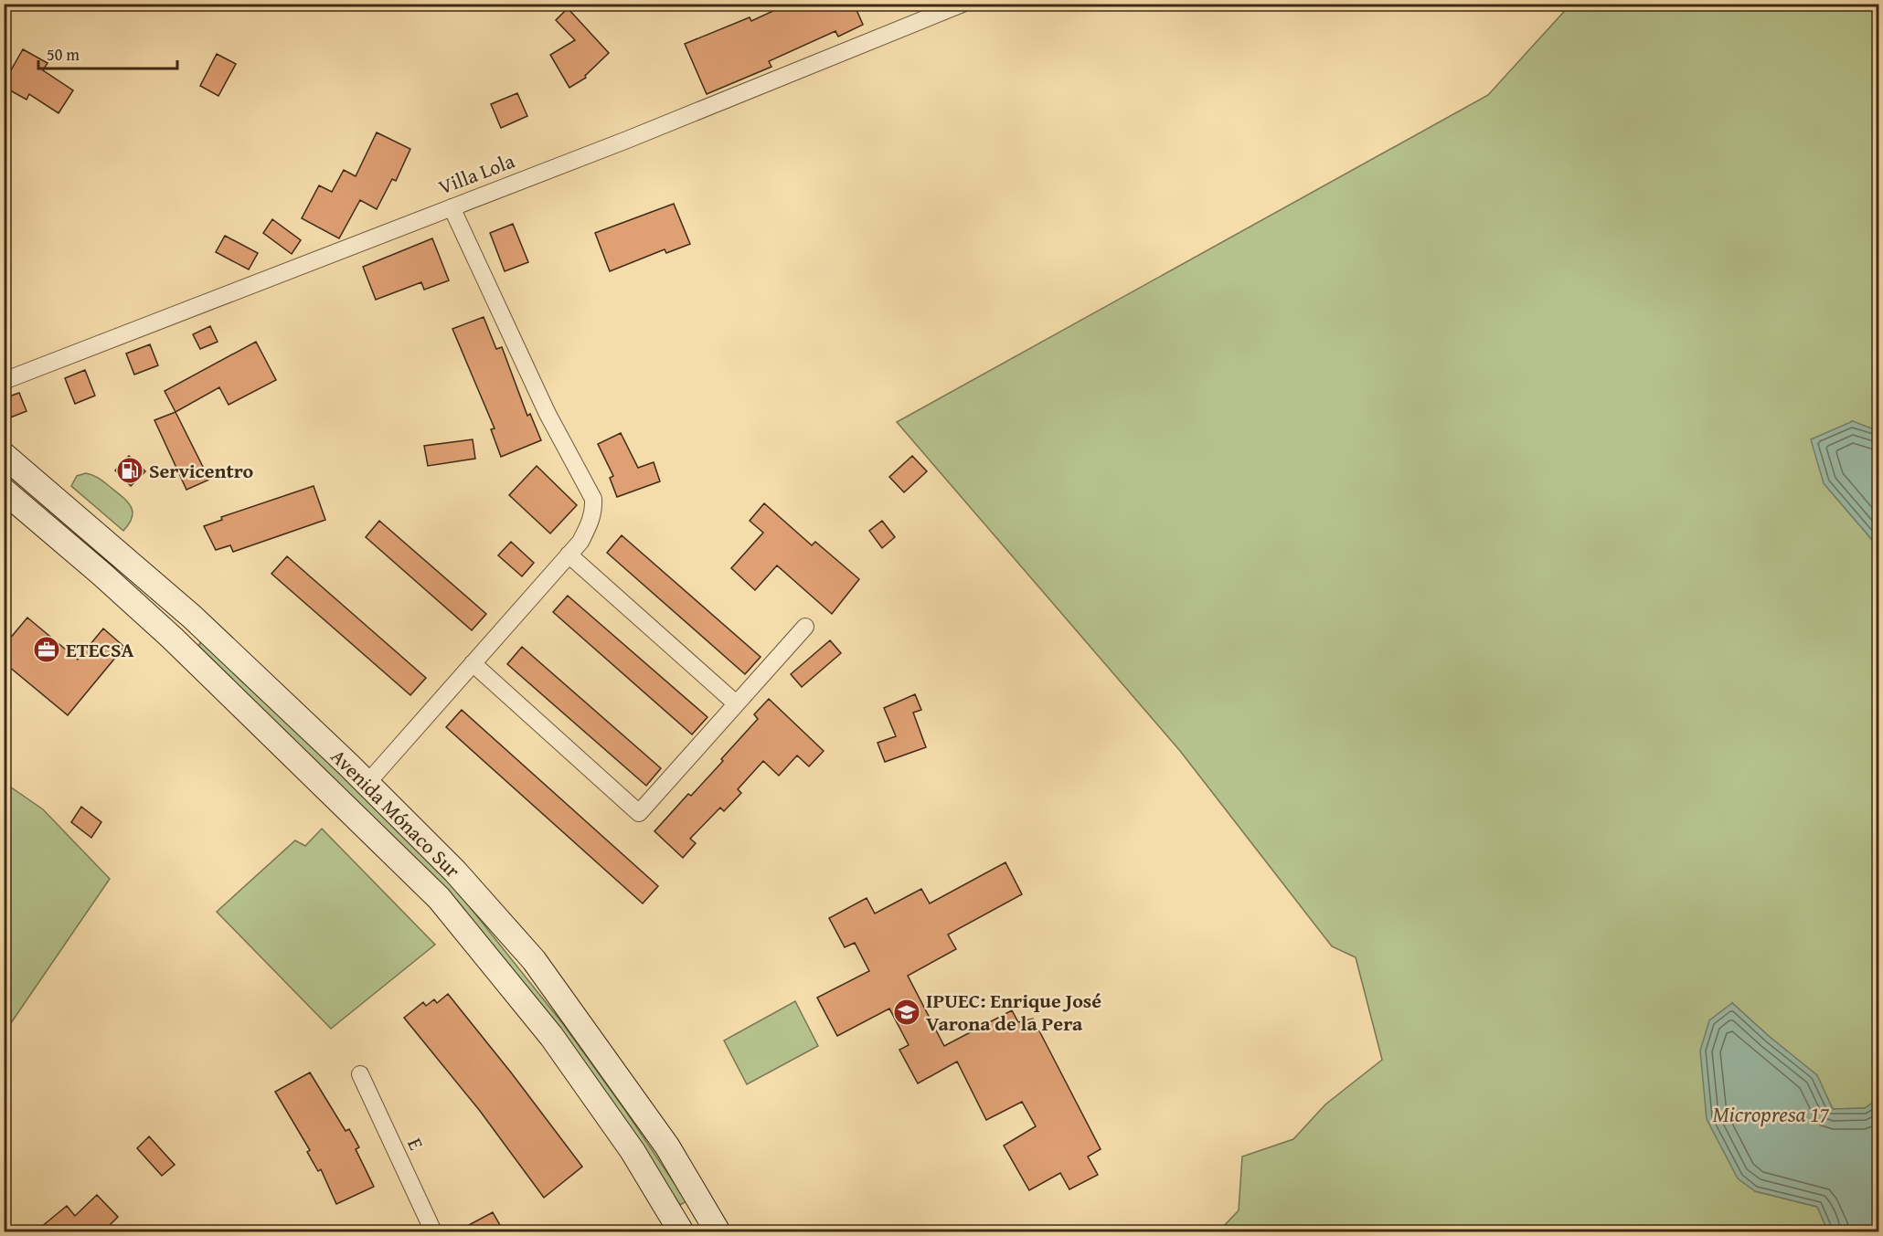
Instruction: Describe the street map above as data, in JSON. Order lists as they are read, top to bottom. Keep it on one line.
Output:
{"streets":{"main road":["Avenida Mónaco Sur"],"street":["Villa Lola","E"]},"water":["Micropresa 17"],"places":{"fuel station":["Servicentro"],"office":["ETECSA"],"school or university":["IPUEC: Enrique José Varona de la Pera"]},"scale_bar":"50 m"}
